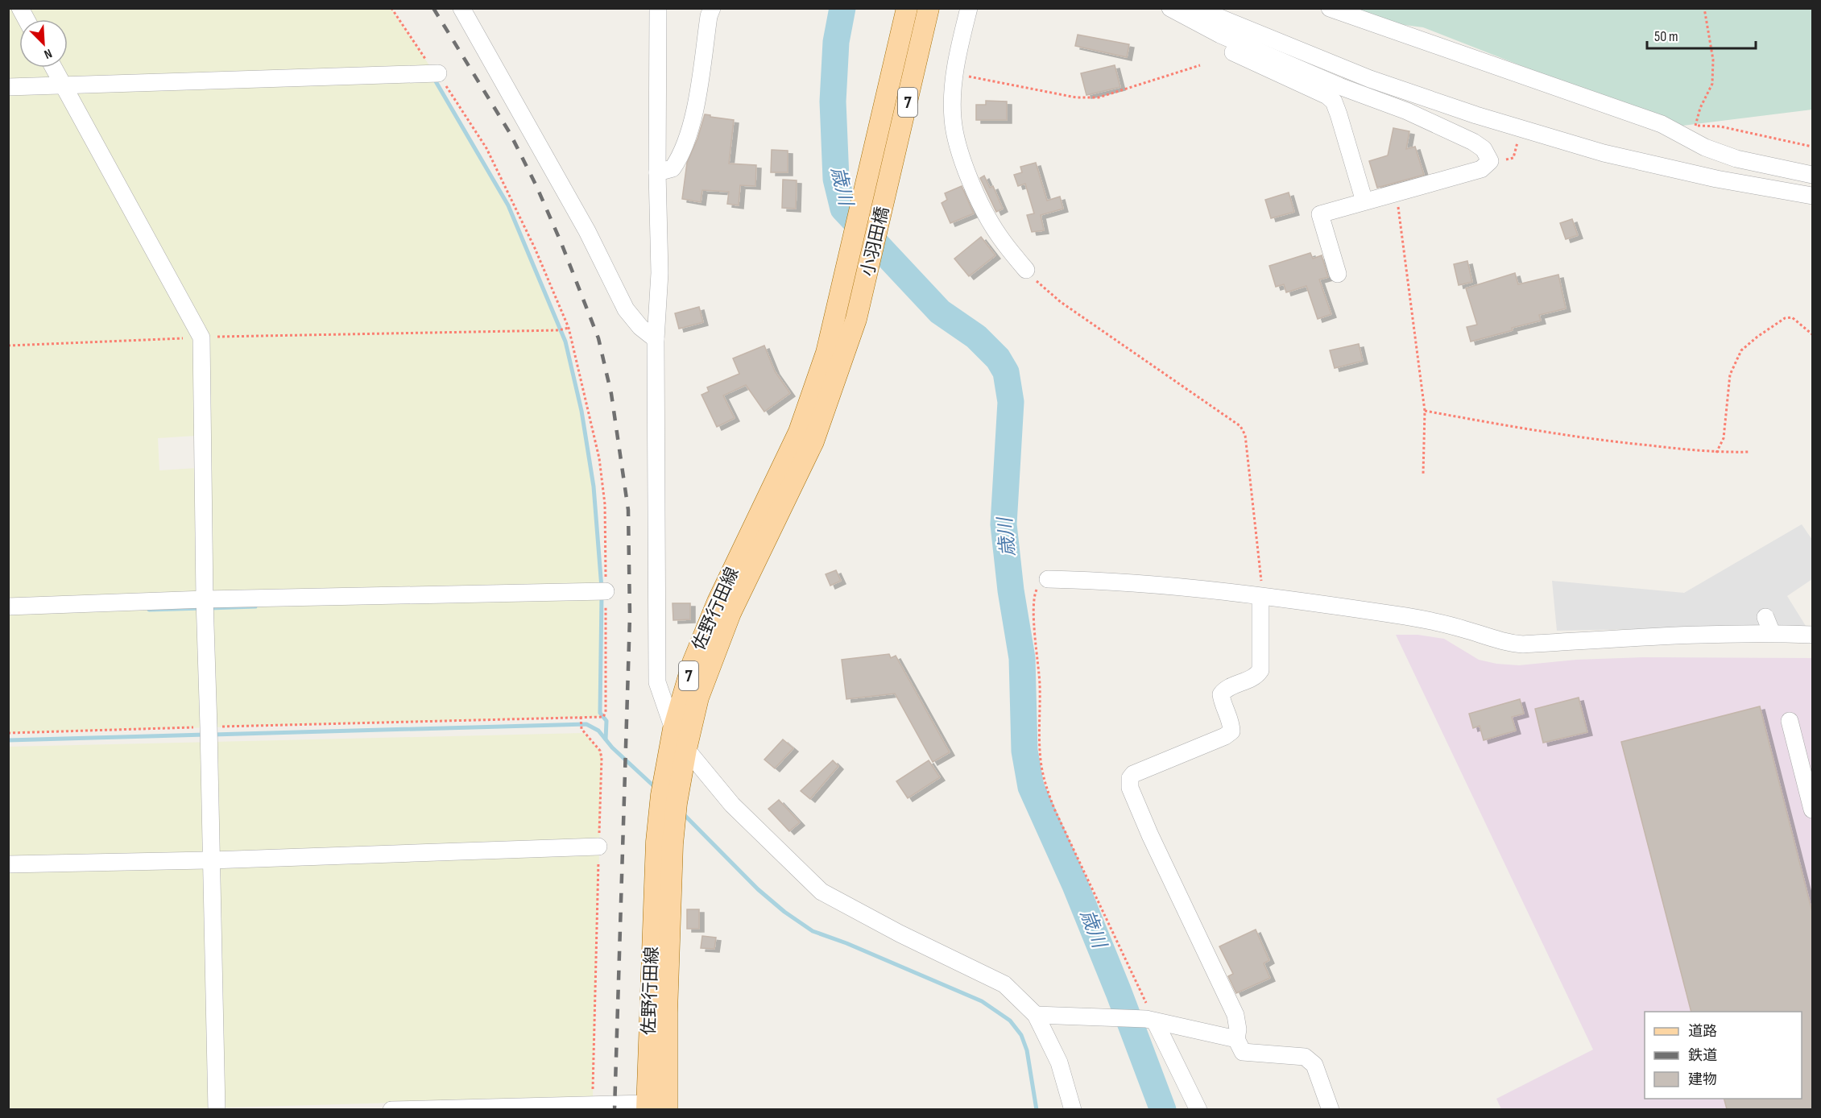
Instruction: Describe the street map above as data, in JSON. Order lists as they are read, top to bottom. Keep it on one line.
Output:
{"streets":{"main road":["7","小羽田橋","佐野行田線"]},"crossings":[["小羽田橋","佐野行田線"]],"water":["歳川"],"legend":["道路","鉄道","建物"],"scale_bar":"50 m","north":"bottom right"}
